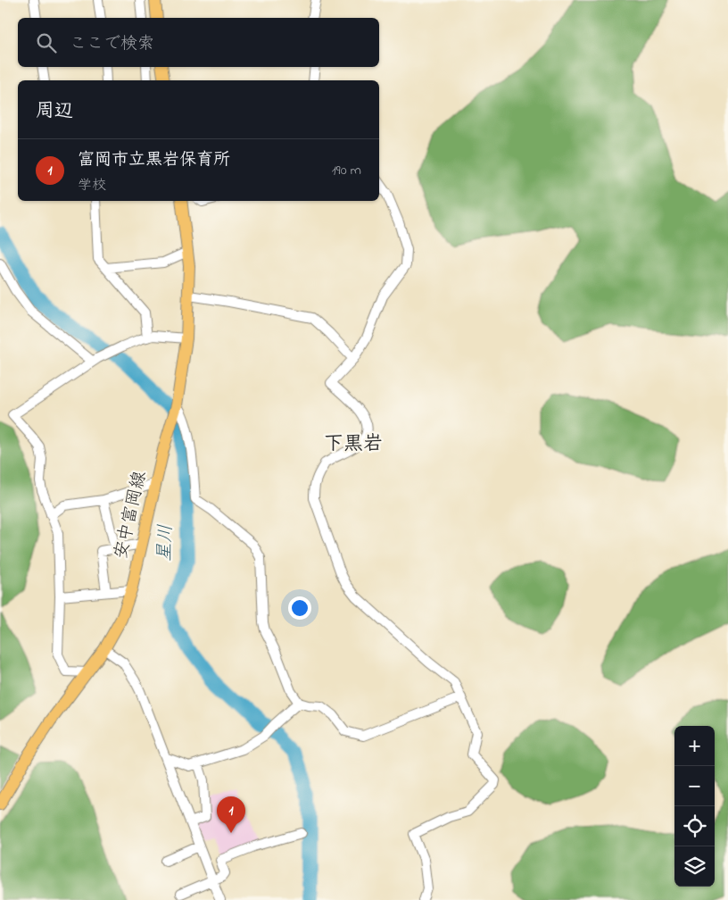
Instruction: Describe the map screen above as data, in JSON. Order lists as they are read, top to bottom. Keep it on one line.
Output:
{"streets":{"main road":["安中富岡線"]},"districts":["下黒岩"],"water":["星川"],"page":{"search":"ここで検索","heading":"周辺","list":[{"mark":"1","name":"富岡市立黒岩保育所","note":"学校","value":"190 m"}],"map_buttons":["+","−"],"pins":"1"}}
